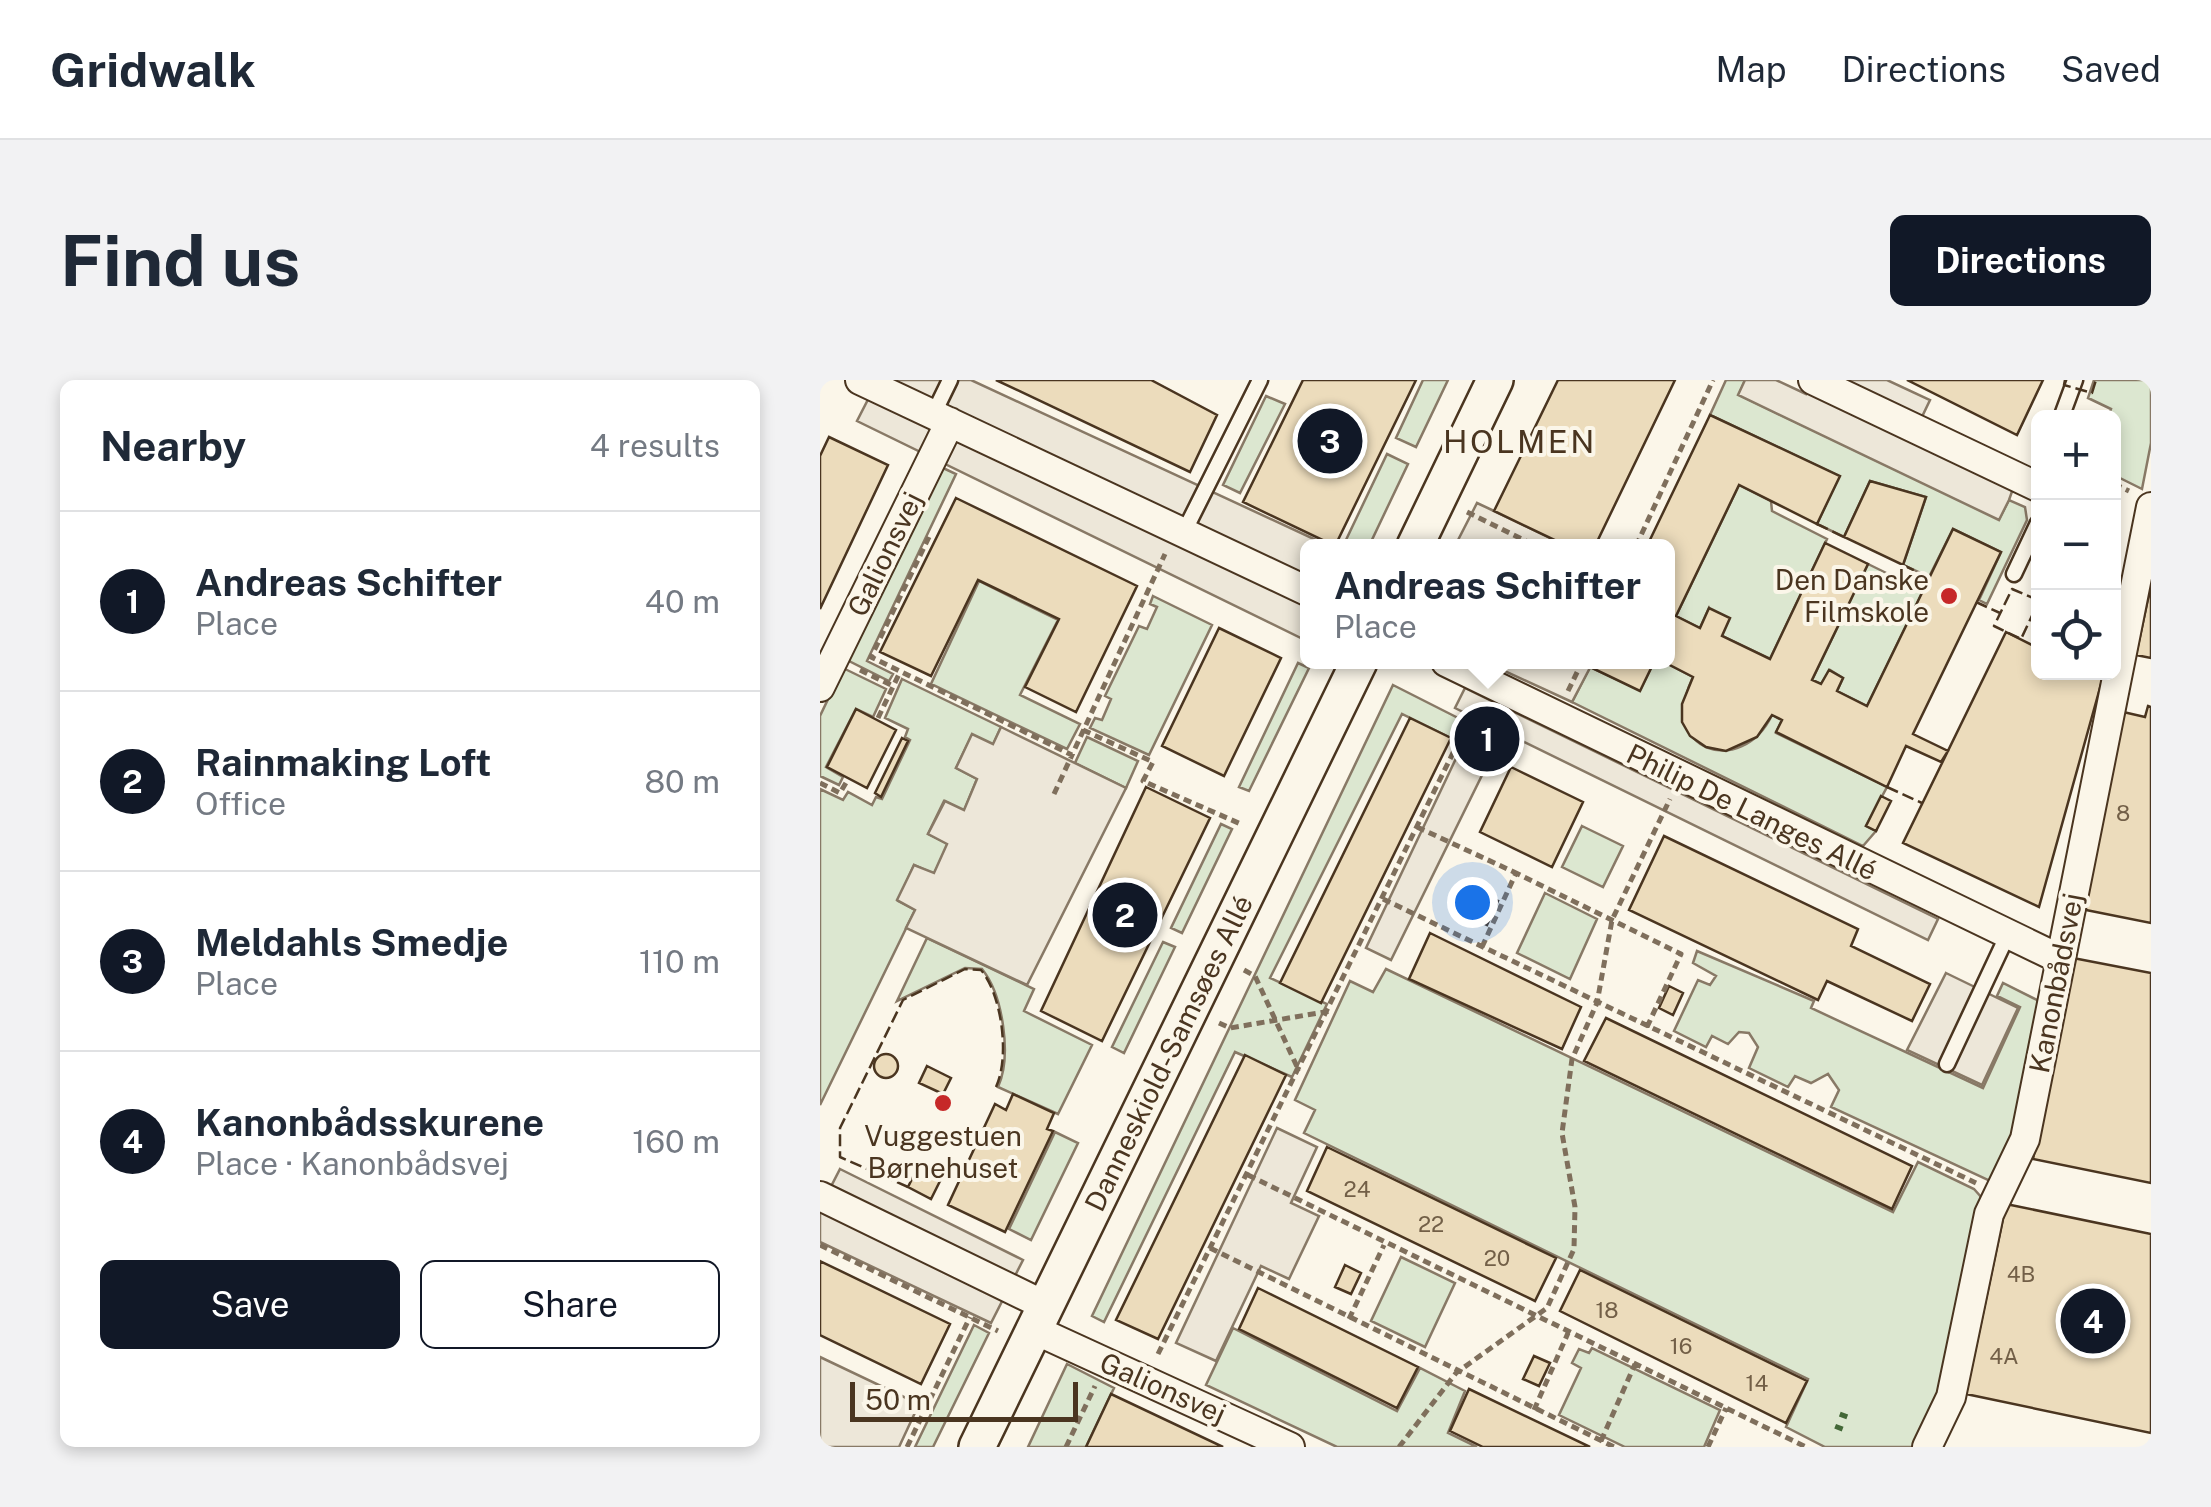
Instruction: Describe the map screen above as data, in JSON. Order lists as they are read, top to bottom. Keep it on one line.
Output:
{"streets":{"street":["Galionsvej","Philip De Langes Allé","Kanonbådsvej","Danneskiold-Samsøes Allé"]},"crossings":[["Galionsvej","Danneskiold-Samsøes Allé"],["Philip De Langes Allé","Kanonbådsvej"]],"districts":["HOLMEN"],"places":["Den Danske Filmskole","Vuggestuen Børnehuset"],"house_numbers":["8","24","22","20","4B","18","16","4A","14"],"scale_bar":"50 m","page":{"header":"Gridwalk","nav":["Map","Directions","Saved"],"buttons":["Directions",["Save","Share"]],"title":"Find us","heading":["Nearby","4 results"],"pins":["3","1","2","4"],"map_buttons":["+","−"],"list":[{"mark":"1","name":"Andreas Schifter","note":"Place","value":"40 m"},{"mark":"2","name":"Rainmaking Loft","note":"Office","value":"80 m"},{"mark":"3","name":"Meldahls Smedje","note":"Place","value":"110 m"},{"mark":"4","name":"Kanonbådsskurene","note":"Place · Kanonbådsvej","value":"160 m"}],"popup":["Andreas Schifter","Place"],"scale":"50 m"}}
